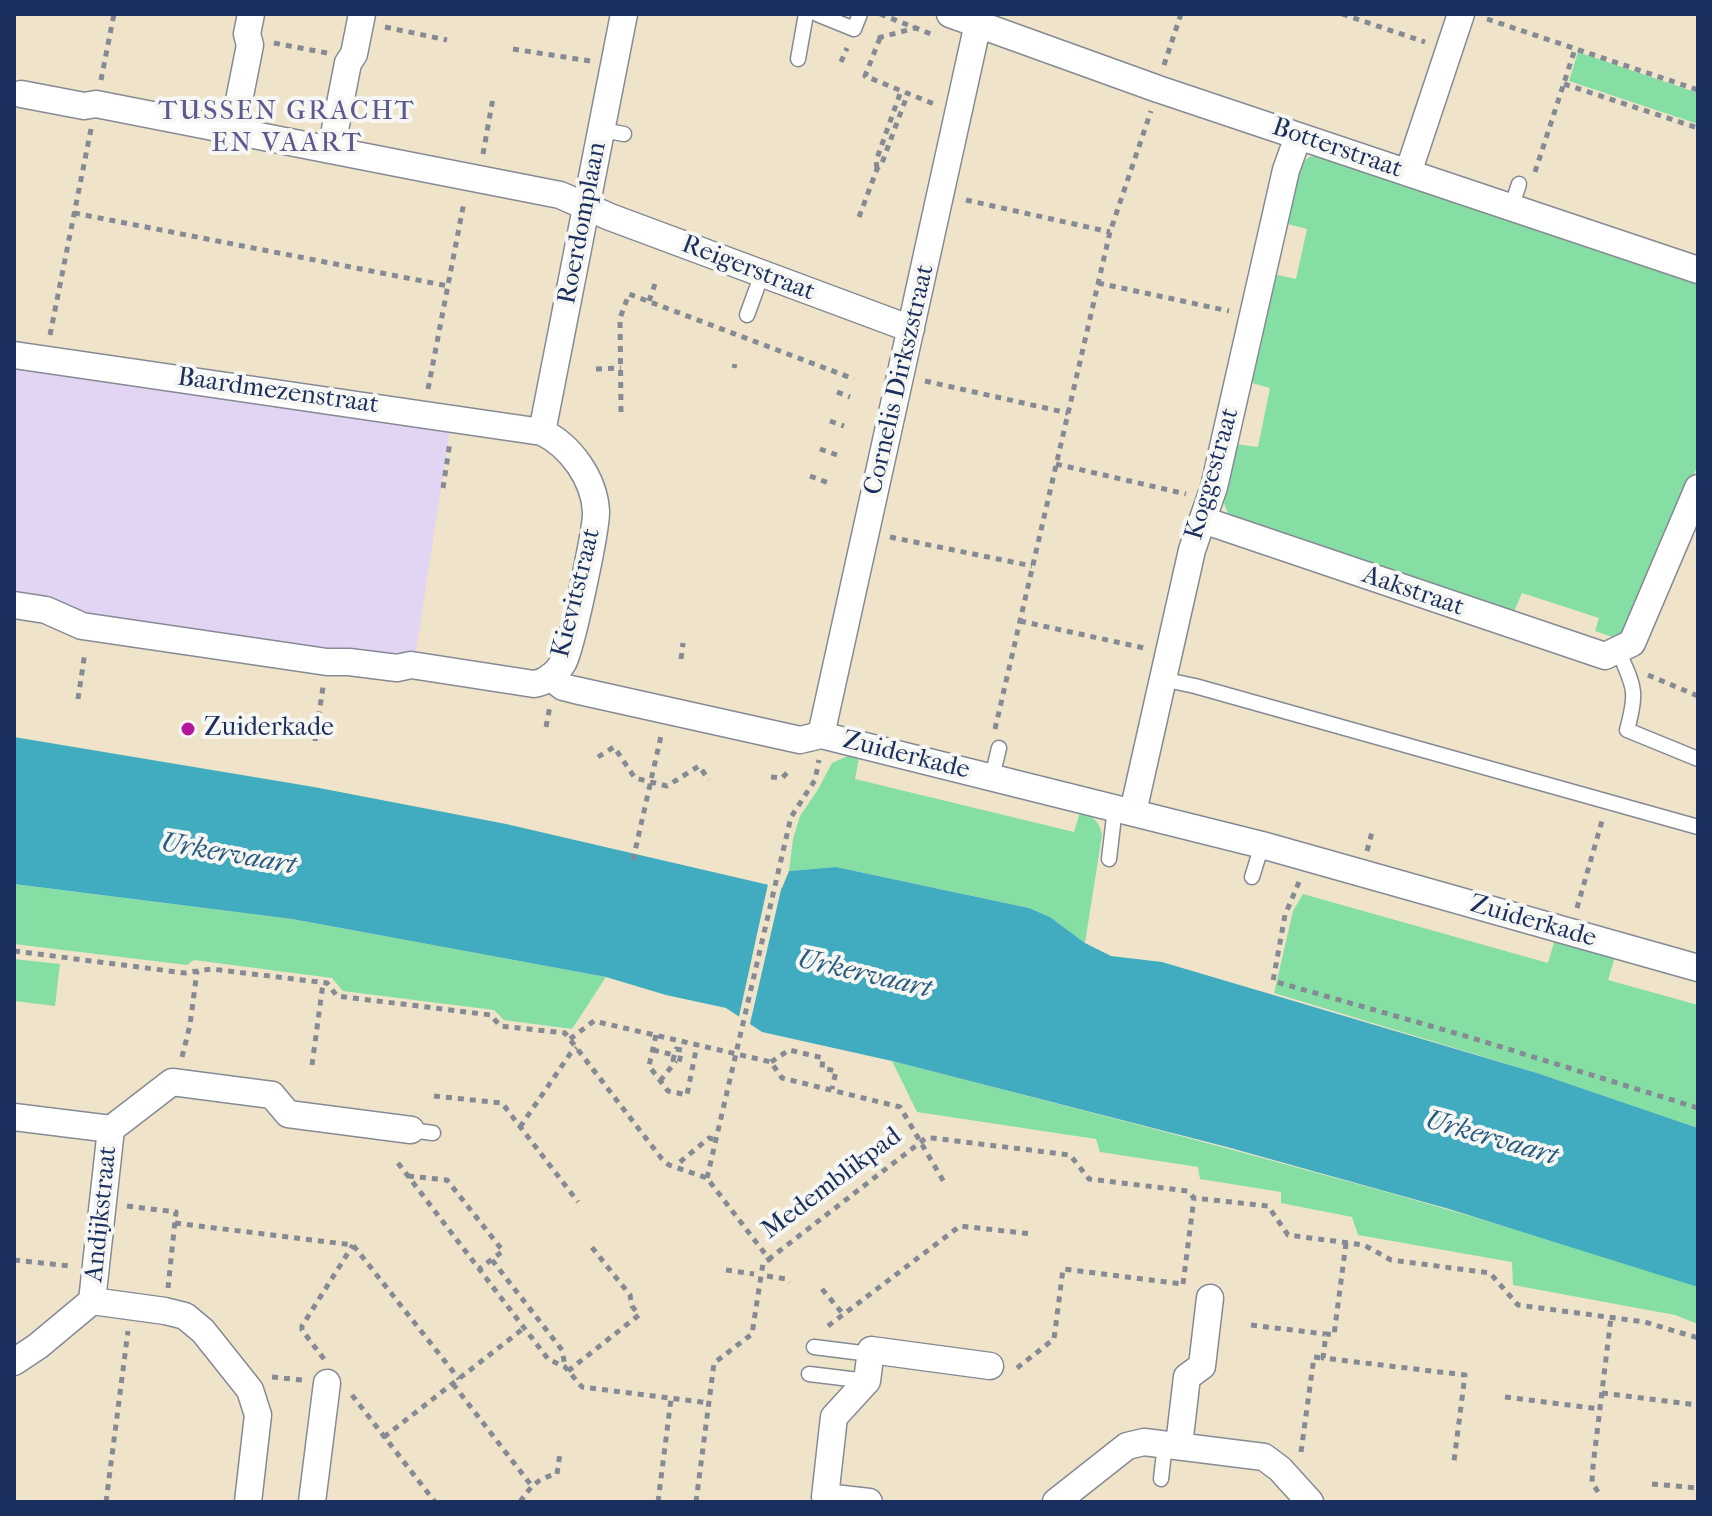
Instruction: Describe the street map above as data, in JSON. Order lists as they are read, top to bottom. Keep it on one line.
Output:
{"streets":{"street":["Botterstraat","Roerdomplaan","Reigerstraat","Cornelis Dirkszstraat","Baardmezenstraat","Koggestraat","Aakstraat","Kievitstraat","Zuiderkade","Andijkstraat"],"path":["Medemblikpad"]},"crossings":[["Botterstraat","Cornelis Dirkszstraat"],["Botterstraat","Koggestraat"],["Roerdomplaan","Reigerstraat"],["Roerdomplaan","Baardmezenstraat"],["Roerdomplaan","Kievitstraat"],["Reigerstraat","Cornelis Dirkszstraat"],["Cornelis Dirkszstraat","Zuiderkade"],["Baardmezenstraat","Kievitstraat"],["Koggestraat","Aakstraat"],["Koggestraat","Zuiderkade"],["Kievitstraat","Zuiderkade"]],"districts":["TUSSEN GRACHT EN VAART"],"water":["Urkervaart"],"places":["Zuiderkade"]}
